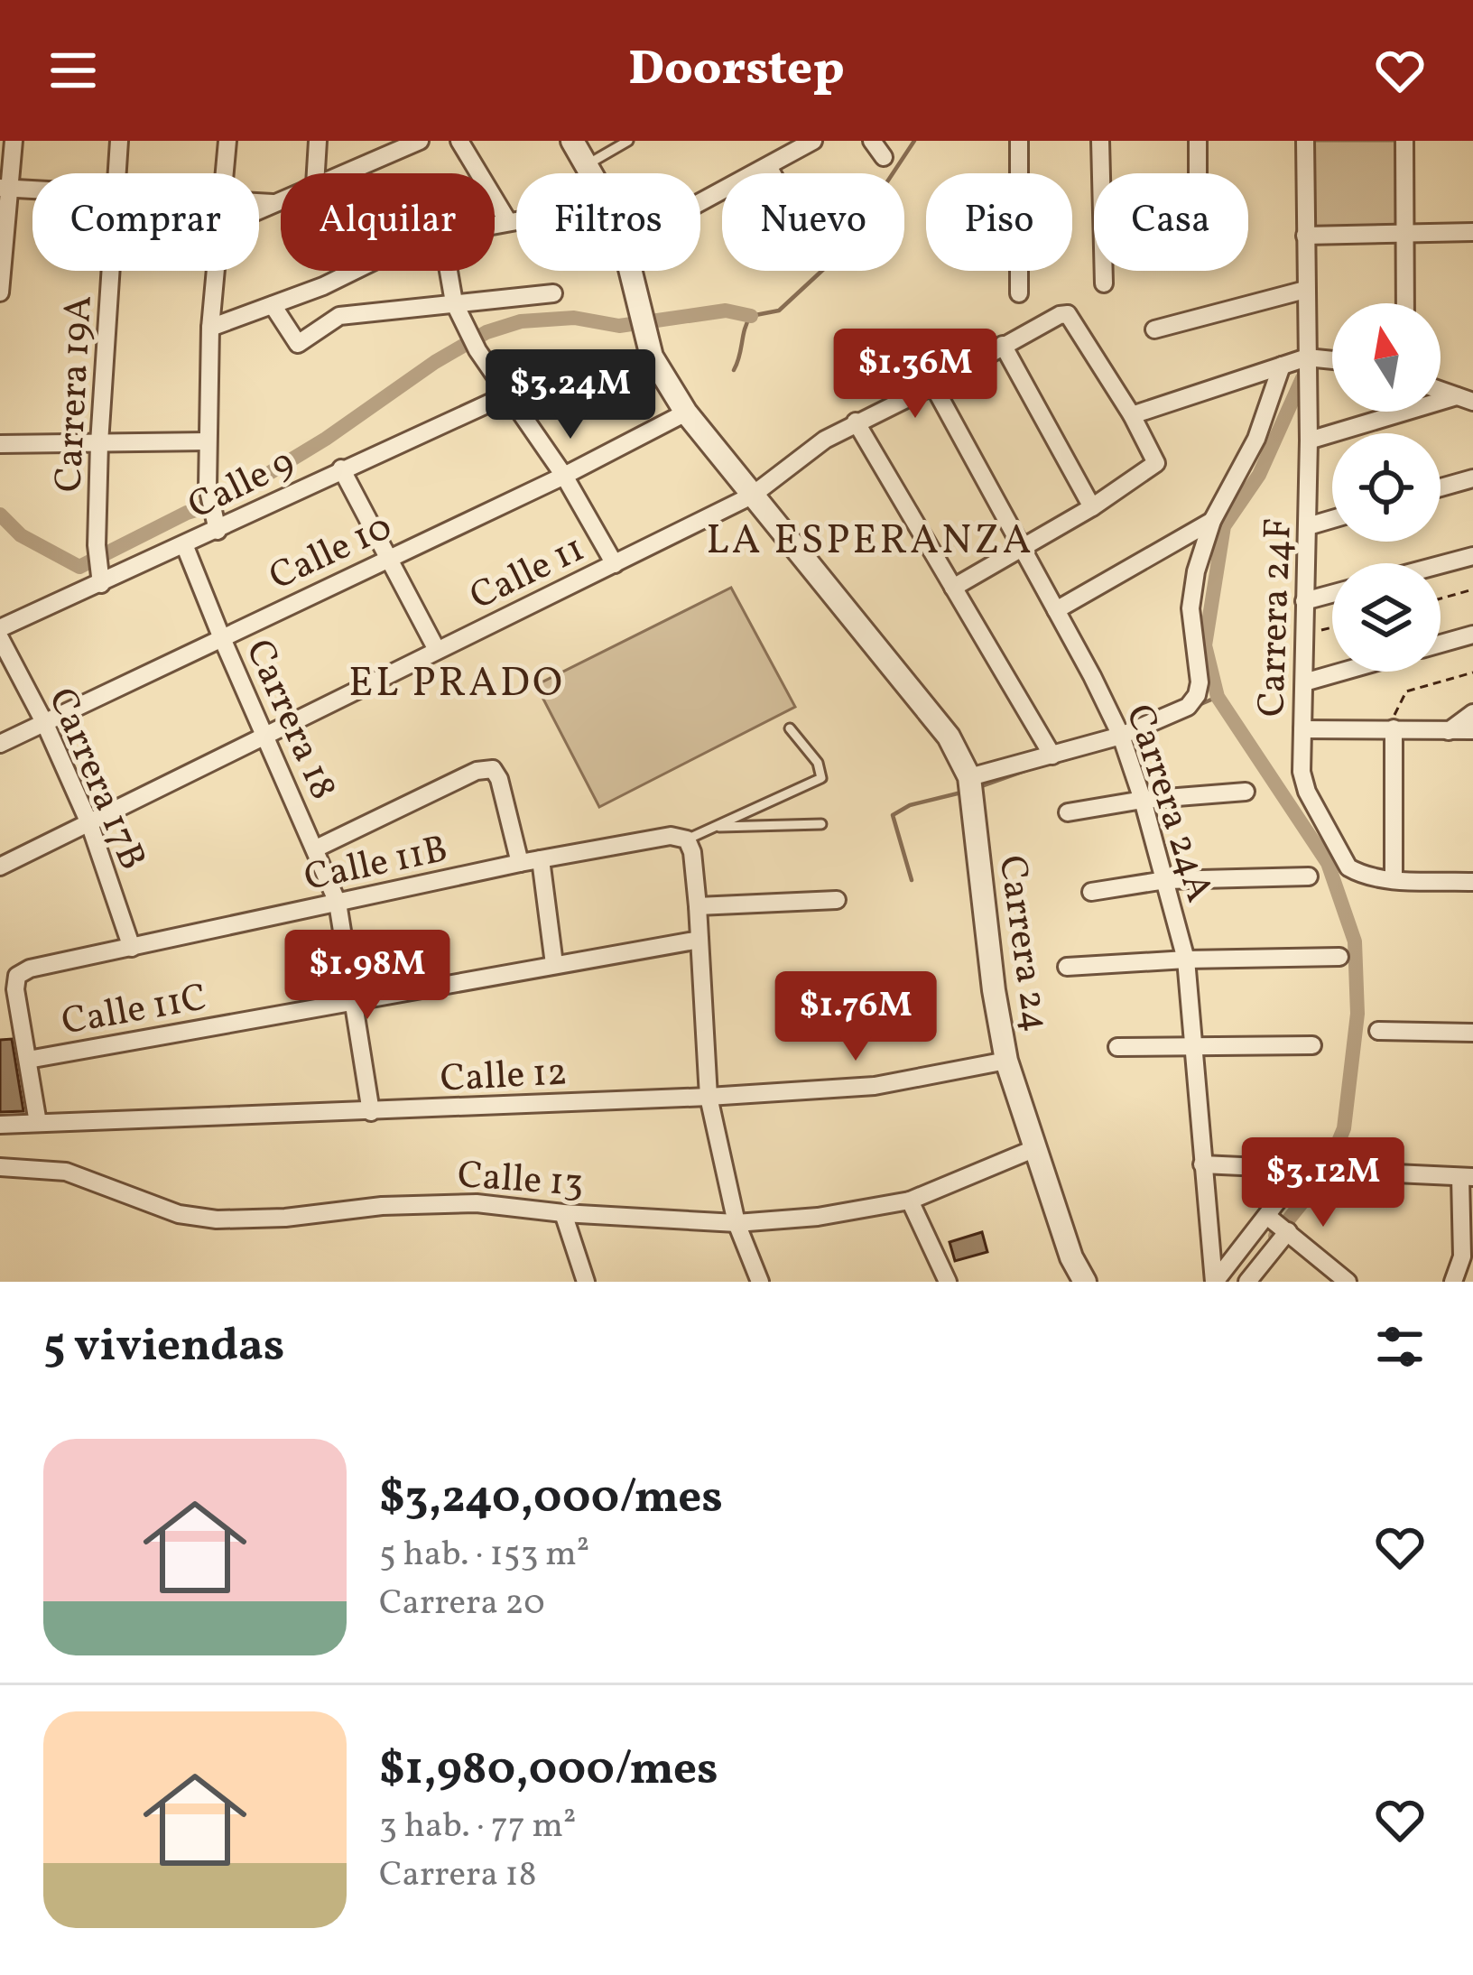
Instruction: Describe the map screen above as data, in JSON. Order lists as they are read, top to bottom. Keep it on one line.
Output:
{"streets":{"street":["Carrera 19A","Calle 9","Calle 10","Calle 11","Carrera 24F","Carrera 18","Carrera 17B","Carrera 24A","Calle 11B","Carrera 24","Calle 11C","Calle 12","Calle 13"]},"crossings":[["Carrera 19A","Calle 9"],["Calle 9","Carrera 18"],["Calle 10","Carrera 18"],["Calle 10","Carrera 17B"],["Calle 10","Carrera 24"],["Calle 11","Carrera 18"],["Calle 11","Carrera 17B"],["Calle 11","Carrera 24A"],["Calle 11","Carrera 24"],["Carrera 18","Calle 11B"],["Carrera 18","Calle 11C"],["Carrera 18","Calle 12"],["Carrera 17B","Calle 11B"],["Calle 11B","Calle 11C"],["Carrera 24","Calle 12"],["Carrera 24","Calle 13"]],"districts":["LA ESPERANZA","EL PRADO"],"north":"top","page":{"header":"Doorstep","chip":["Comprar","Alquilar","Filtros","Nuevo","Piso","Casa"],"price":["$1.36M","$3.24M","$1.98M","$1.76M","$3.12M"],"heading":"5 viviendas","list":[{"name":"$3,240,000/mes","note":"5 hab. · 153 m² · Carrera 20"},{"name":"$1,980,000/mes","note":"3 hab. · 77 m² · Carrera 18"}]}}
